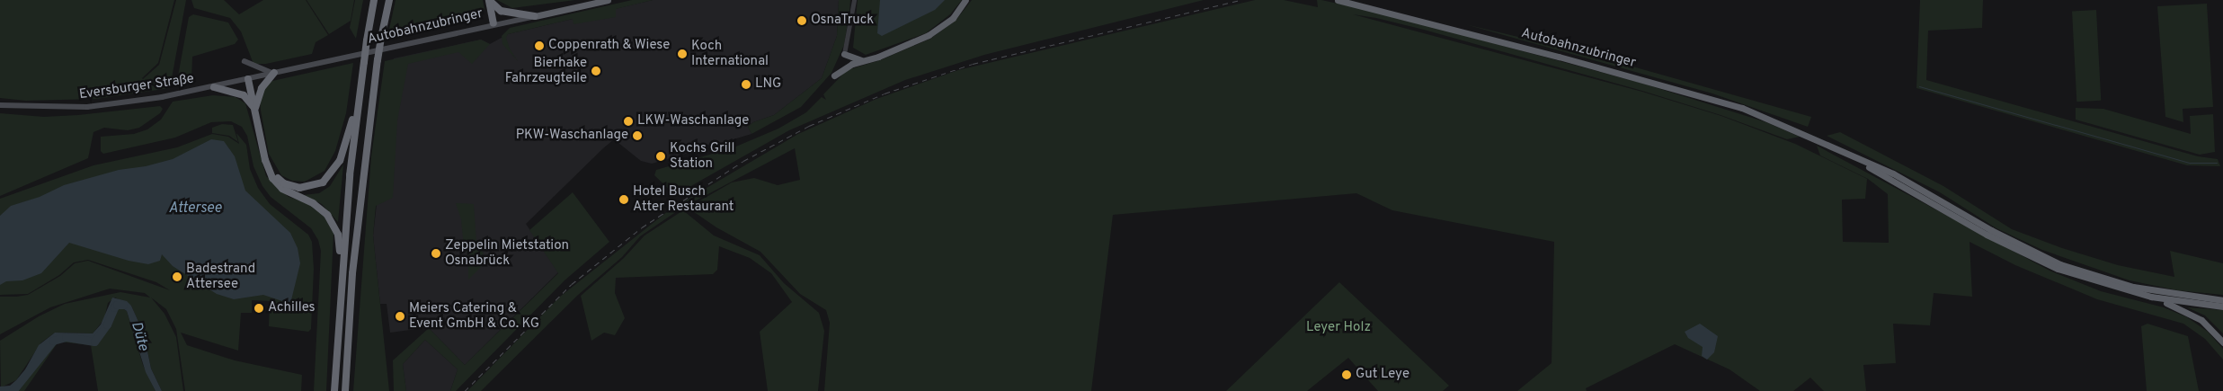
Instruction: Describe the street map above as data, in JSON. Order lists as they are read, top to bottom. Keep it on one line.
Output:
{"streets":{"highway":["Autobahnzubringer"],"main road":["Eversburger Straße"]},"crossings":[["Autobahnzubringer","Eversburger Straße"]],"water":["Attersee","Düte"],"parks":["Leyer Holz"],"places":["OsnaTruck","Coppenrath & Wiese","Koch International","Bierhake Fahrzeugteile","LNG","LKW-Waschanlage","PKW-Waschanlage","Kochs Grill Station","Hotel Busch Atter Restaurant","Zeppelin Mietstation Osnabrück","Badestrand Attersee","Achilles","Meiers Catering & Event GmbH & Co. KG","Gut Leye"]}
